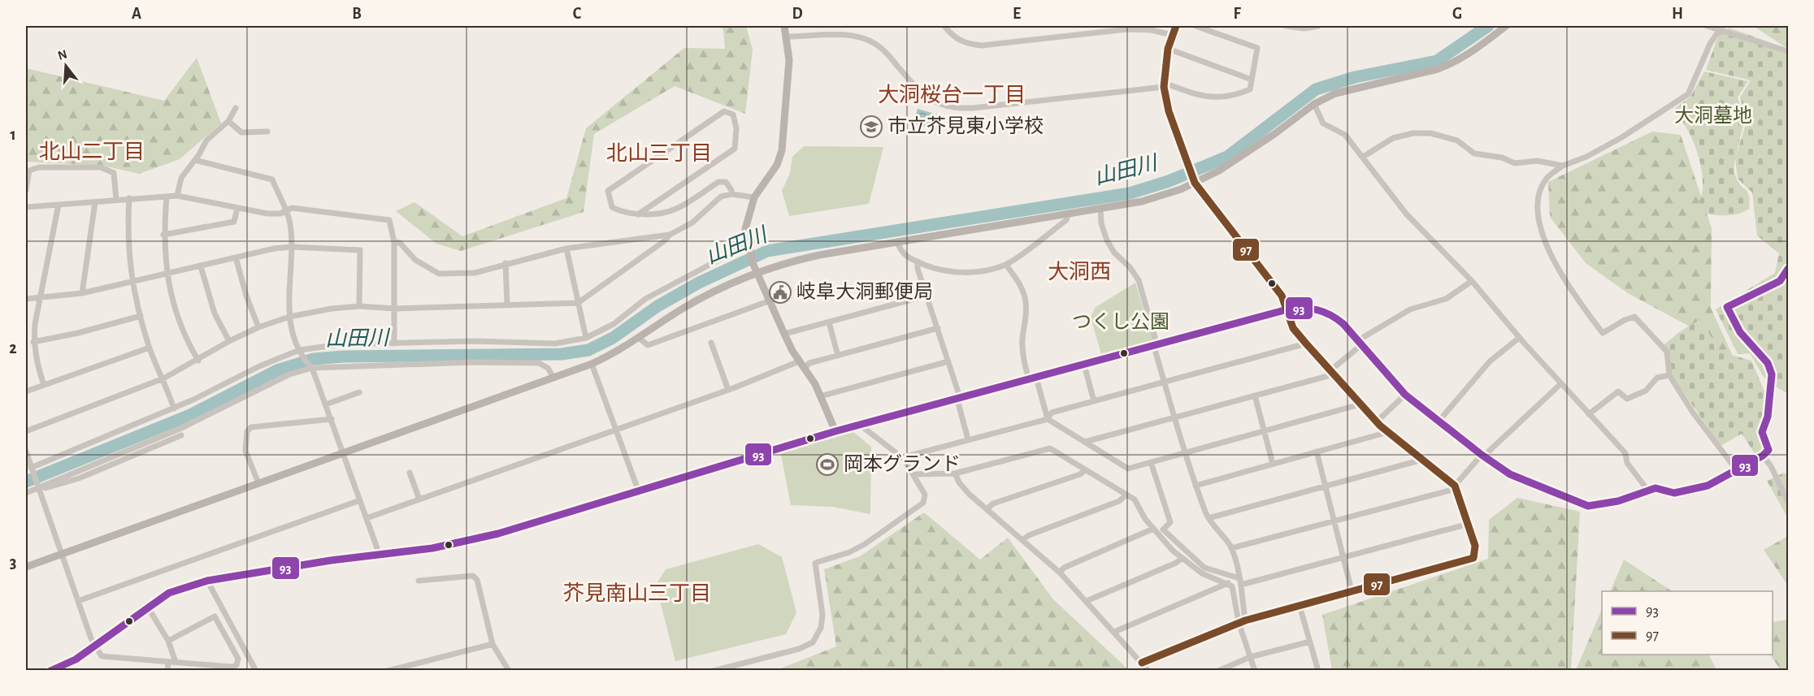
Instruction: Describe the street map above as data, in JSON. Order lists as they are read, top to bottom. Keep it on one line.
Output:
{"districts":["大洞桜台一丁目","北山二丁目","北山三丁目","大洞西","芥見南山三丁目"],"water":["山田川"],"parks":["大洞墓地","つくし公園"],"places":{"school or university":["市立芥見東小学校"],"public building":["岐阜大洞郵便局"],"sports":["岡本グランド"]},"lines":["transit line 97","transit line 93"],"legend":["93","97"],"north":"top","grid":{"columns":["A","B","C","D","E","F","G","H"],"rows":["1","2","3"]}}
